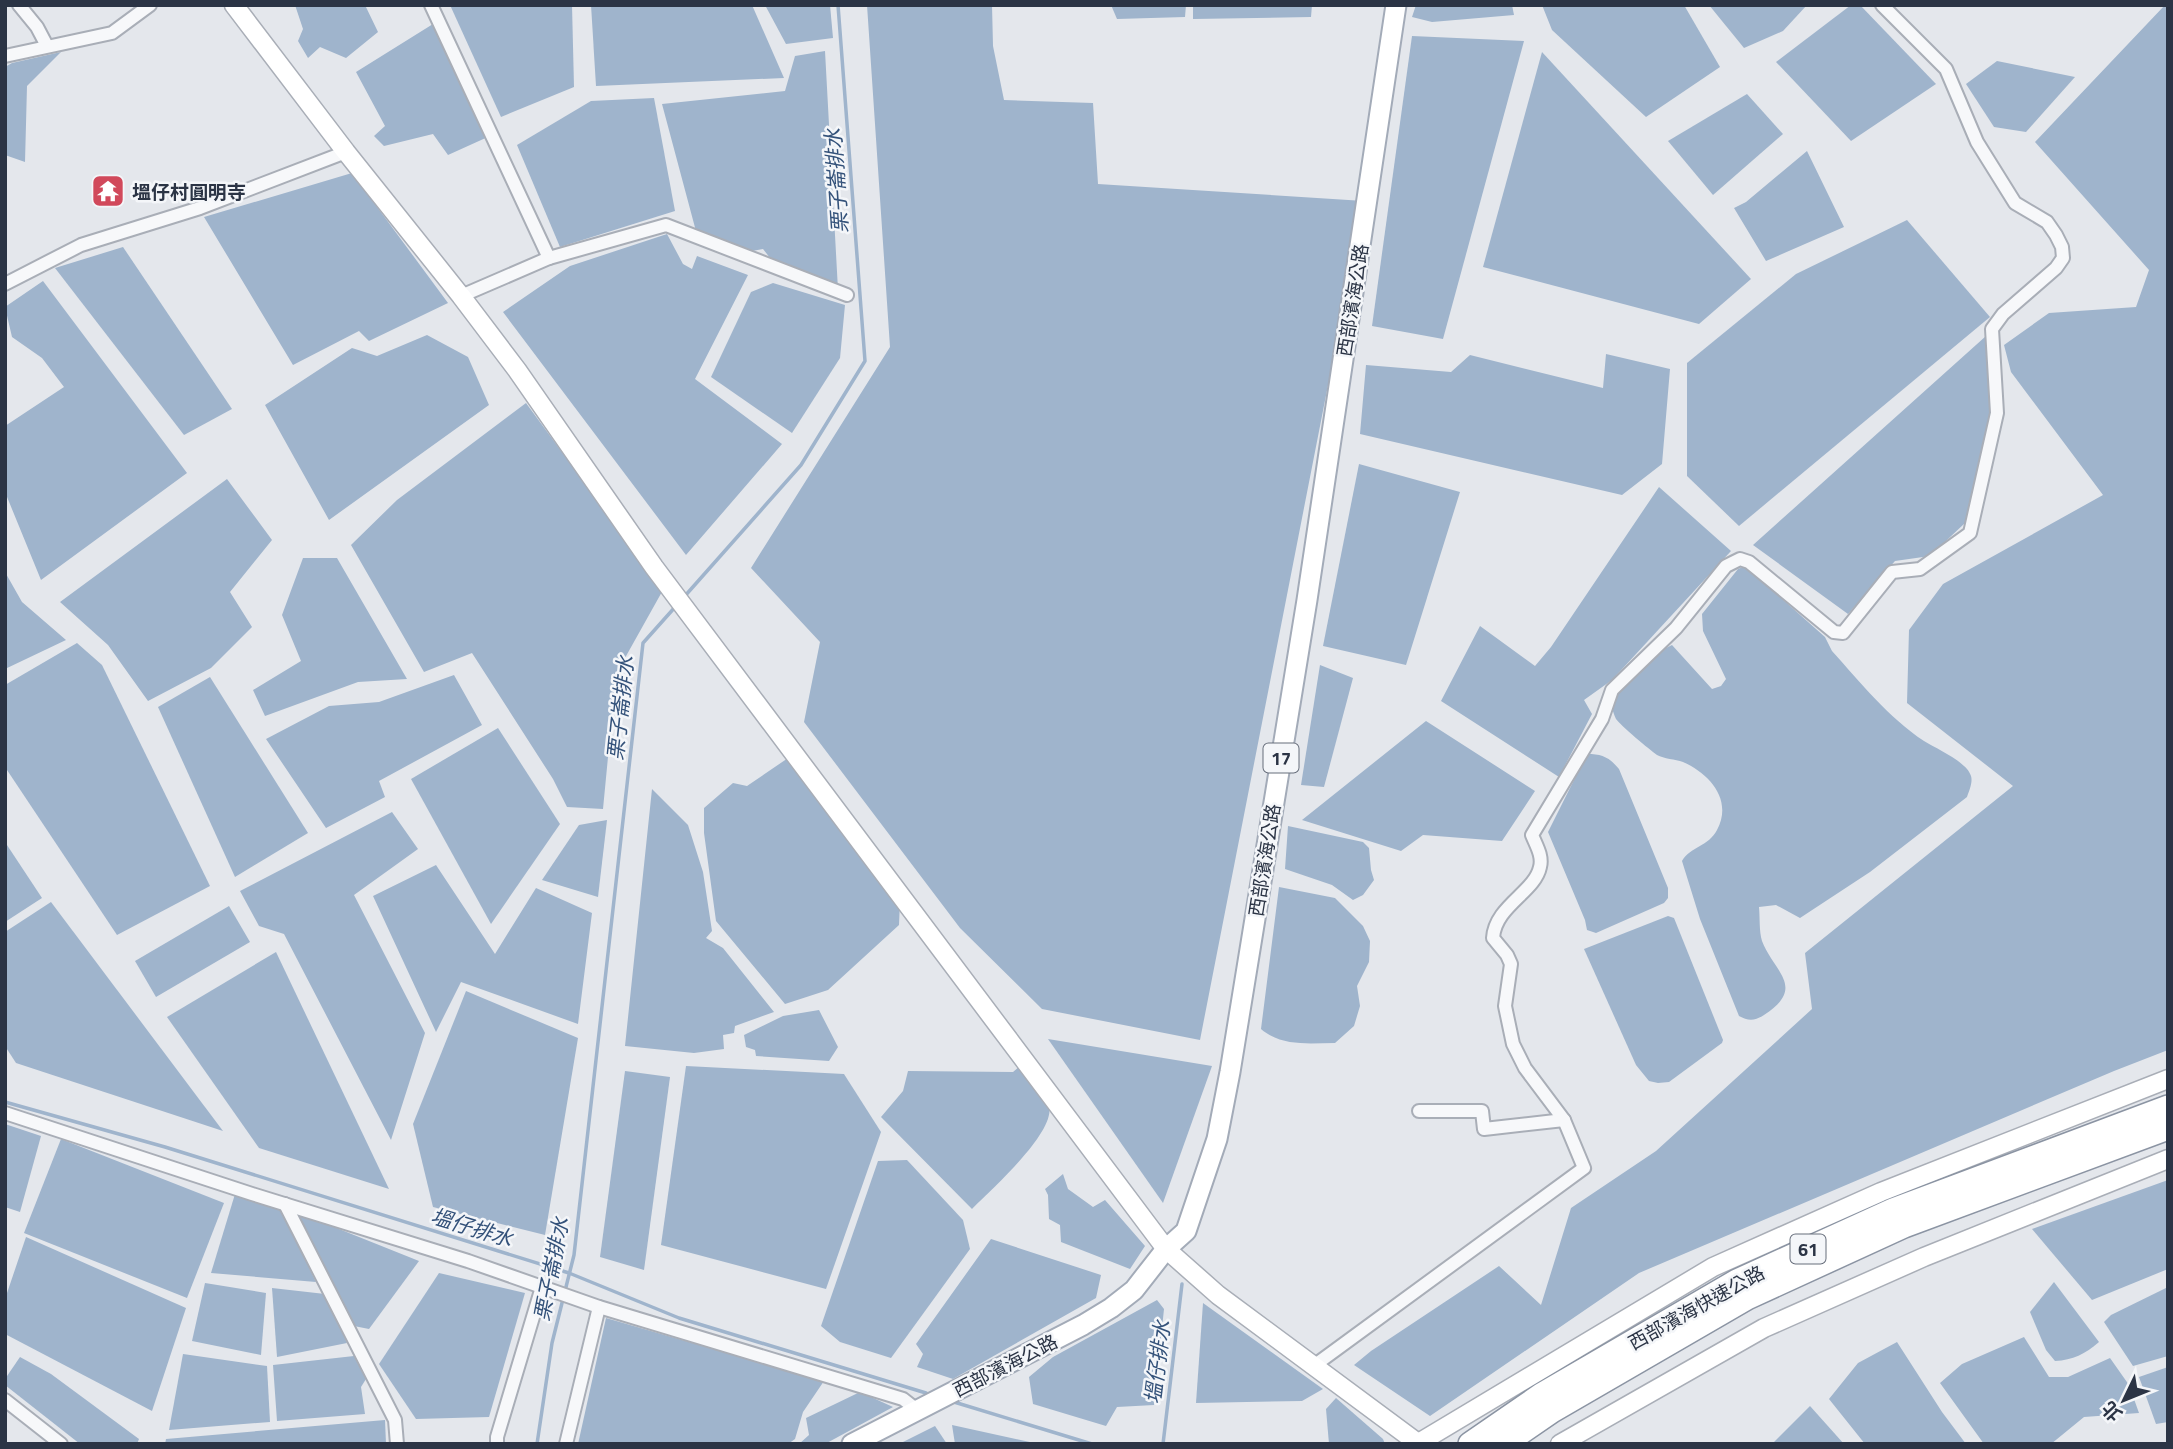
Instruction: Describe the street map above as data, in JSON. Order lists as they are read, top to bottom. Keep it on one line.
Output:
{"streets":{"highway":["61","西部濱海快速公路"],"main road":["西部濱海公路","17"]},"water":["栗子崙排水","塭仔排水"],"places":{"temple":["塭仔村圓明寺"]},"north":"bottom left"}
